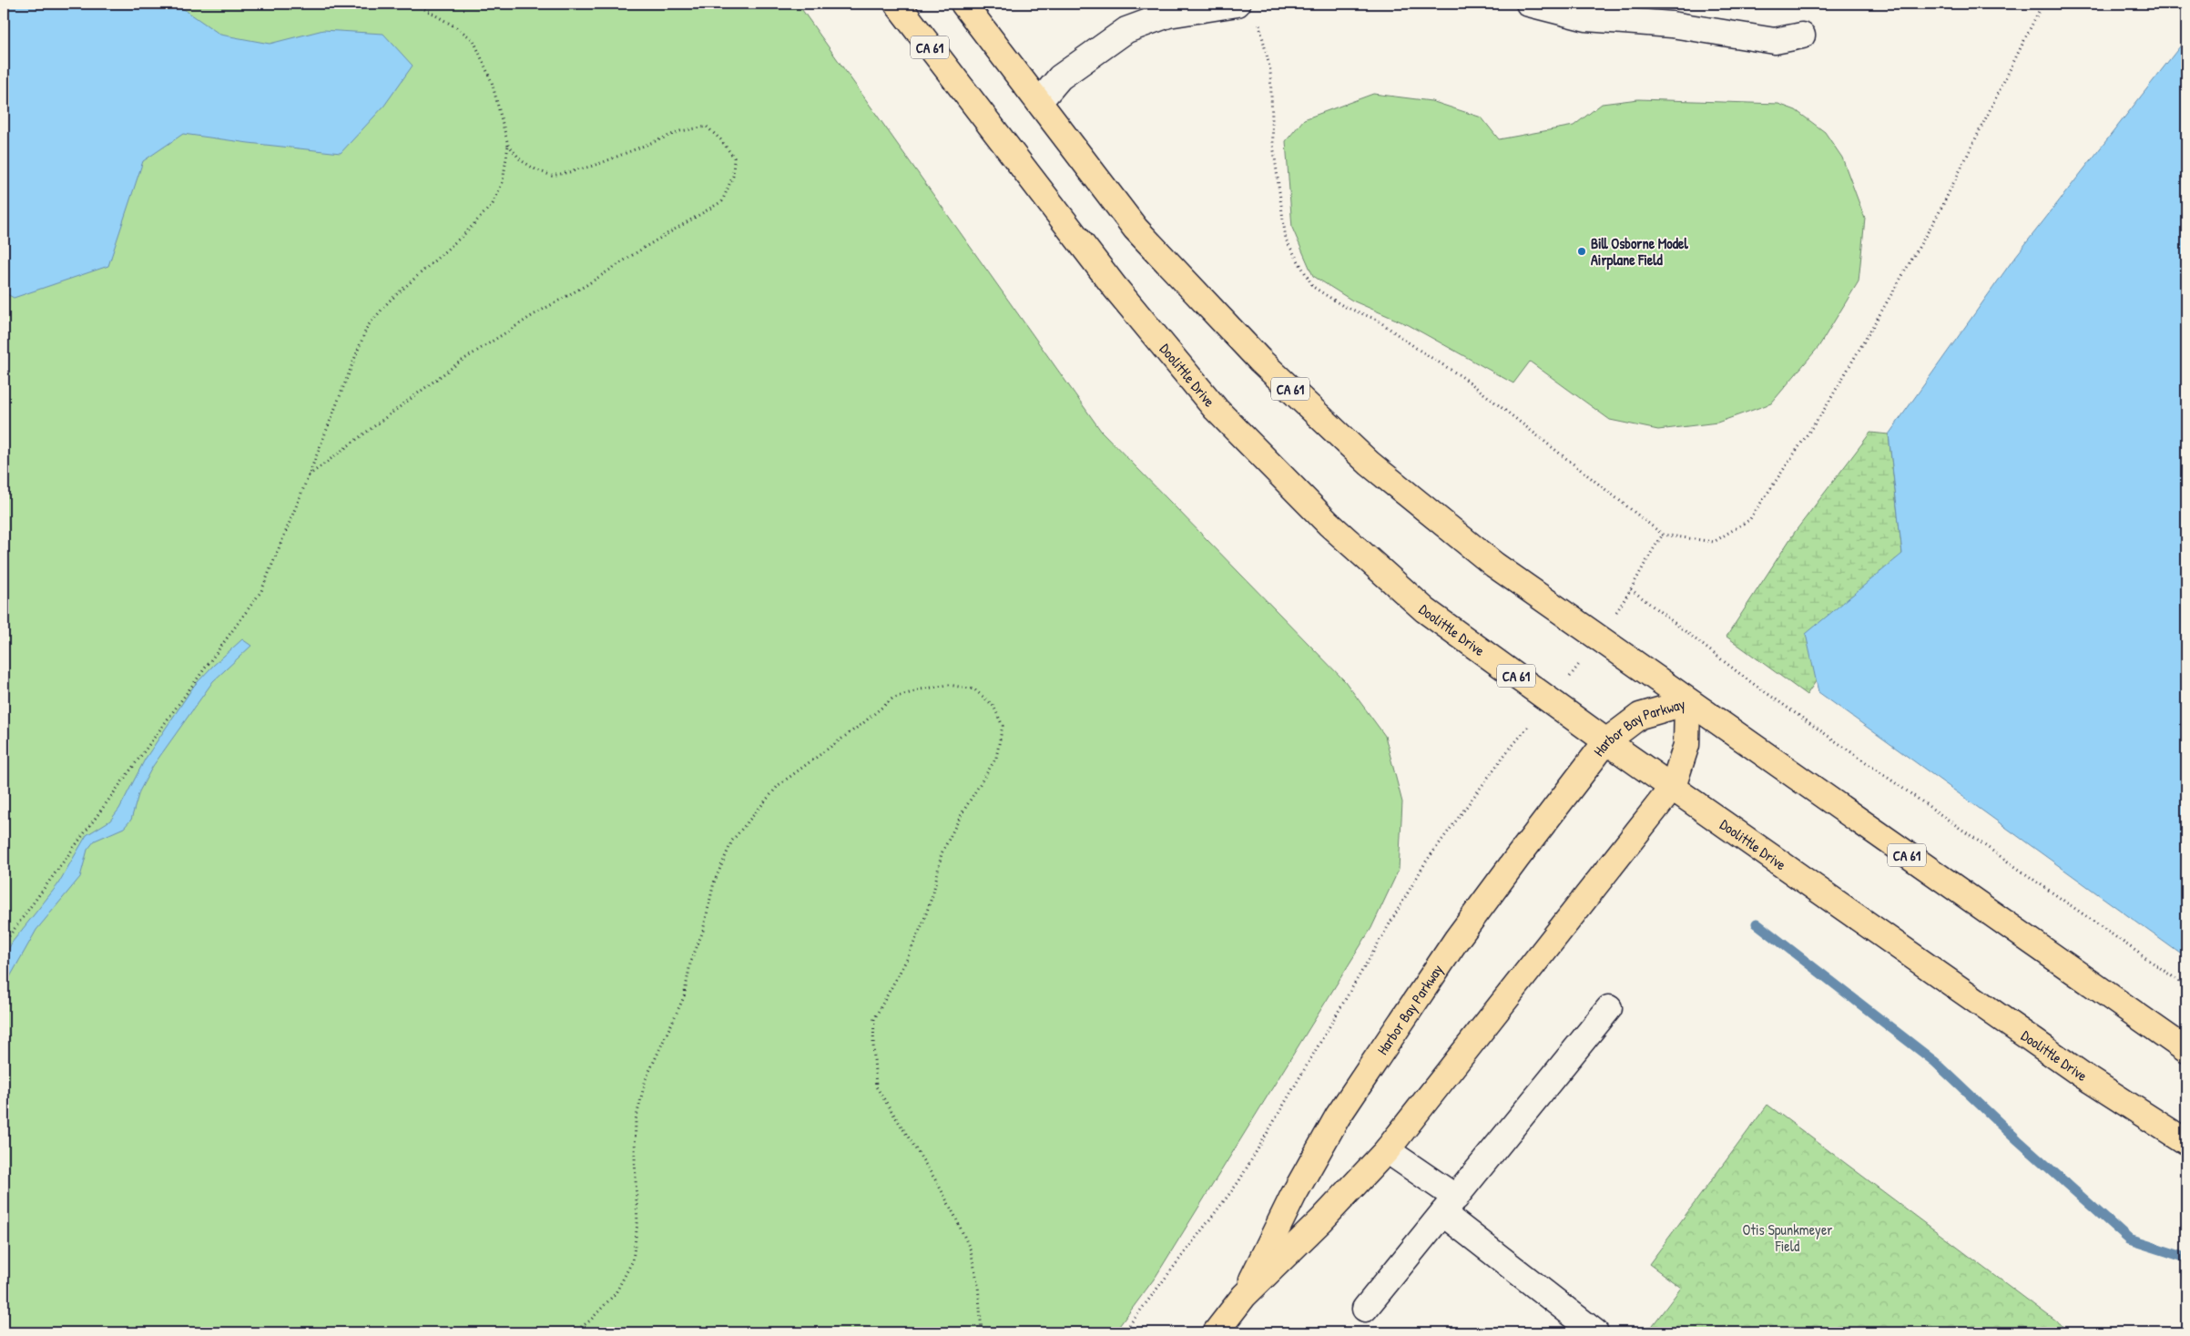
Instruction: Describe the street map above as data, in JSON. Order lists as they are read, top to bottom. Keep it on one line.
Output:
{"streets":{"main road":["CA 61","Doolittle Drive","Harbor Bay Parkway"]},"crossings":[["CA 61","Harbor Bay Parkway"],["Doolittle Drive","Harbor Bay Parkway"]],"parks":["Otis Spunkmeyer Field"],"places":["Bill Osborne Model Airplane Field"]}
